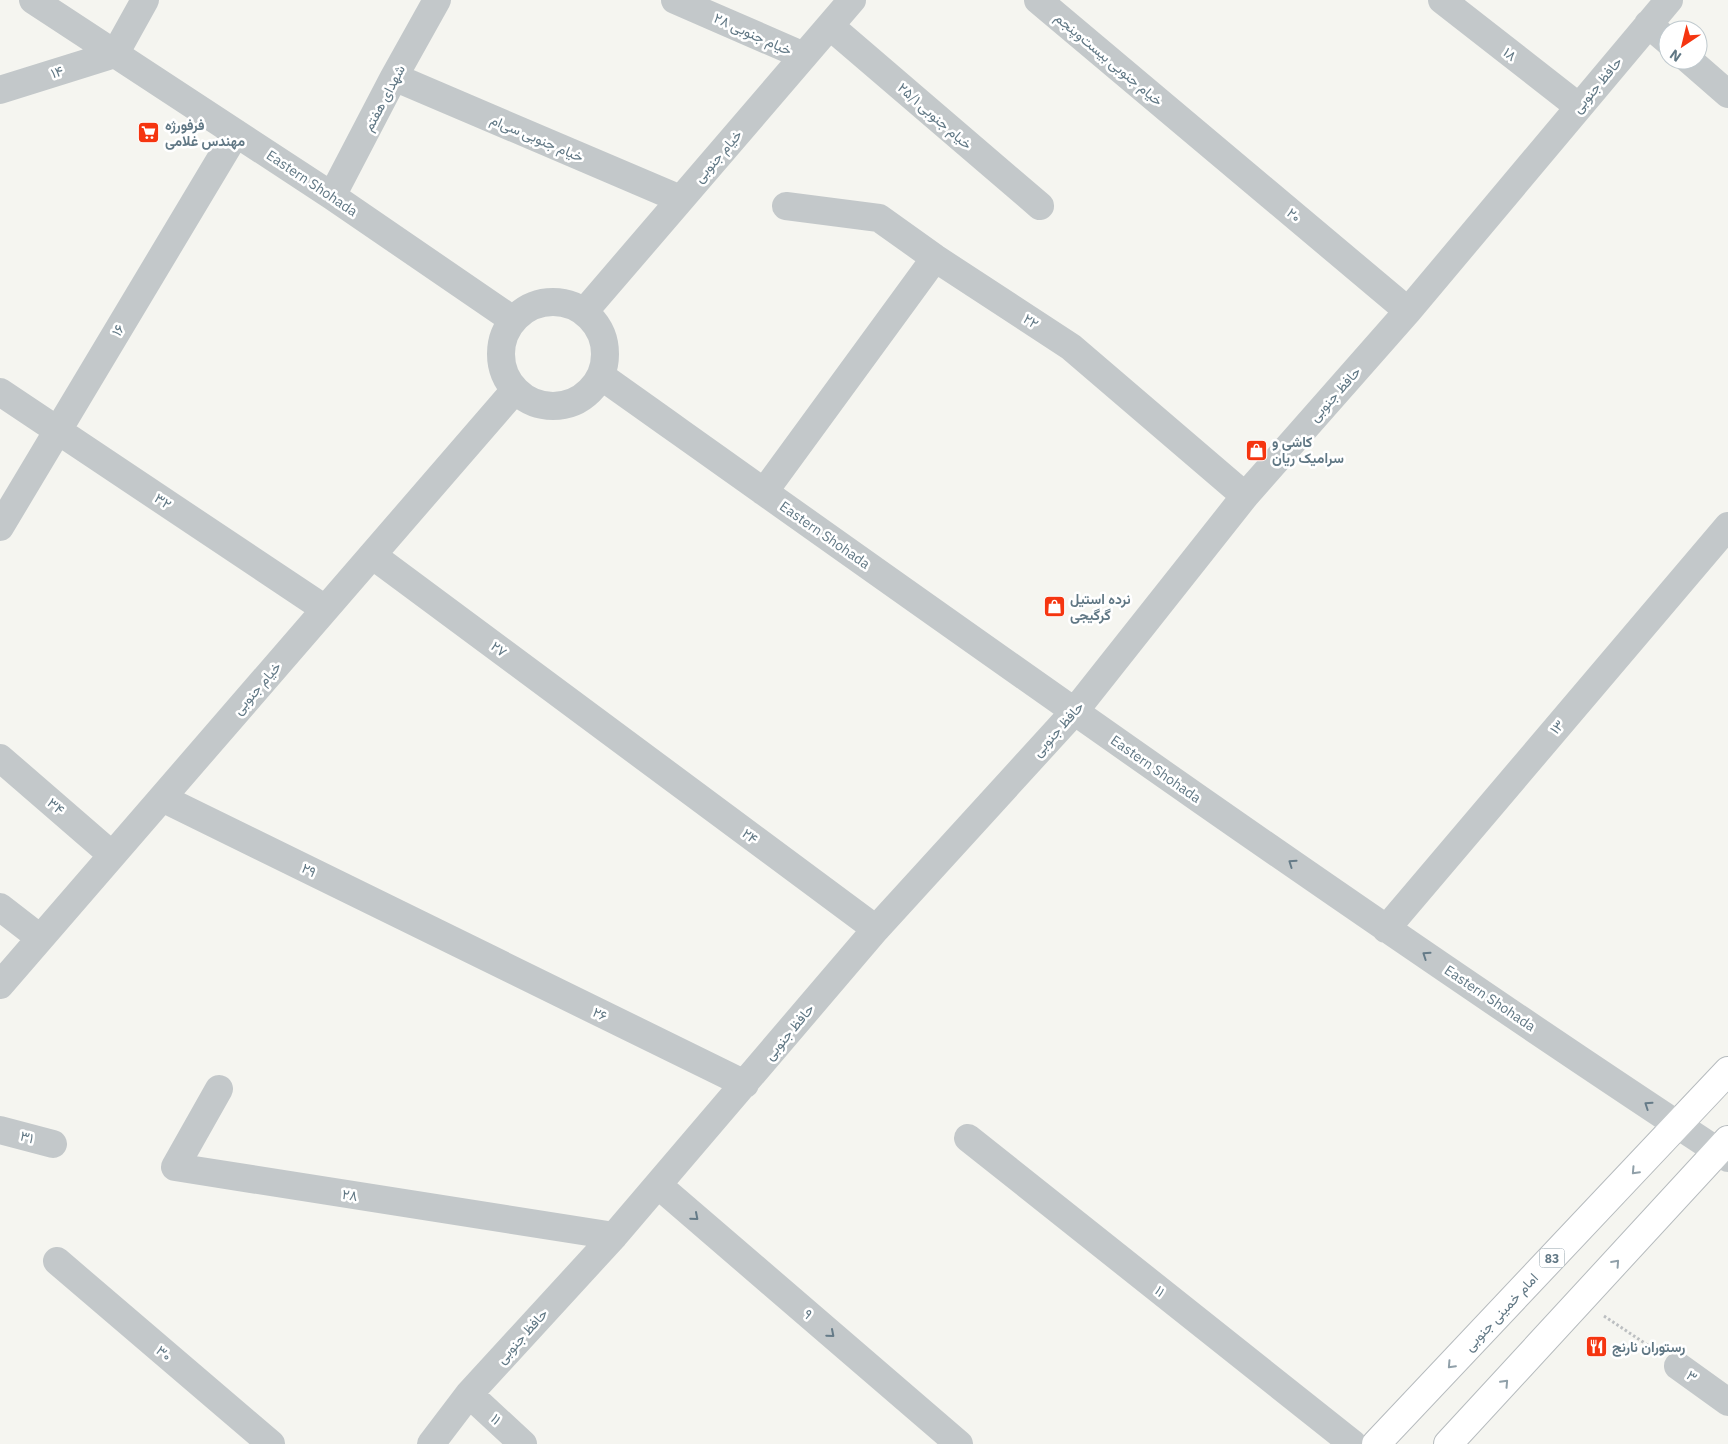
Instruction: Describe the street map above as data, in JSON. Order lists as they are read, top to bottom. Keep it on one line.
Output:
{"streets":{"main road":["83","امام خمینی جنوبی"],"street":["خیام جنوبی ۲۸","۱۸","خیام جنوبی بیست‌وپنجم","۱۴","حافظ جنوبی","شهدای هفتم","خیام جنوبی ۲۵/۱","خیام جنوبی سی‌ام","خیام جنوبی","Eastern Shohada","۲۰","۲۲","۱۶","۳۲","۲۷","۱۳","۳۴","۲۴","۲۹","۲۶","۳۱","۲۸","۱۱","۹","۳۰","۳"]},"crossings":[["خیام جنوبی ۲۸","خیام جنوبی"],["۱۸","حافظ جنوبی"],["خیام جنوبی بیست‌وپنجم","۲۰"],["۱۴","Eastern Shohada"],["حافظ جنوبی","Eastern Shohada"],["حافظ جنوبی","۲۰"],["حافظ جنوبی","۲۲"],["حافظ جنوبی","۲۴"],["حافظ جنوبی","۲۶"],["حافظ جنوبی","۲۸"],["حافظ جنوبی","۱۱"],["حافظ جنوبی","۹"],["شهدای هفتم","خیام جنوبی سی‌ام"],["شهدای هفتم","Eastern Shohada"],["خیام جنوبی ۲۵/۱","خیام جنوبی"],["خیام جنوبی سی‌ام","خیام جنوبی"],["خیام جنوبی","Eastern Shohada"],["خیام جنوبی","۳۲"],["خیام جنوبی","۲۷"],["خیام جنوبی","۳۴"],["خیام جنوبی","۲۹"],["Eastern Shohada","۱۶"],["Eastern Shohada","۱۳"],["Eastern Shohada","امام خمینی جنوبی"],["۱۶","۳۲"],["۲۷","۲۴"],["۲۹","۲۶"]],"one_way":["Eastern Shohada","۹"],"places":{"supermarket":["فرفورژه مهندس غلامی"],"shop":["کاشی و سرامیک ریان","نرده استیل گرگیجی"],"restaurant":["رستوران نارنج"]},"north":"bottom left"}
